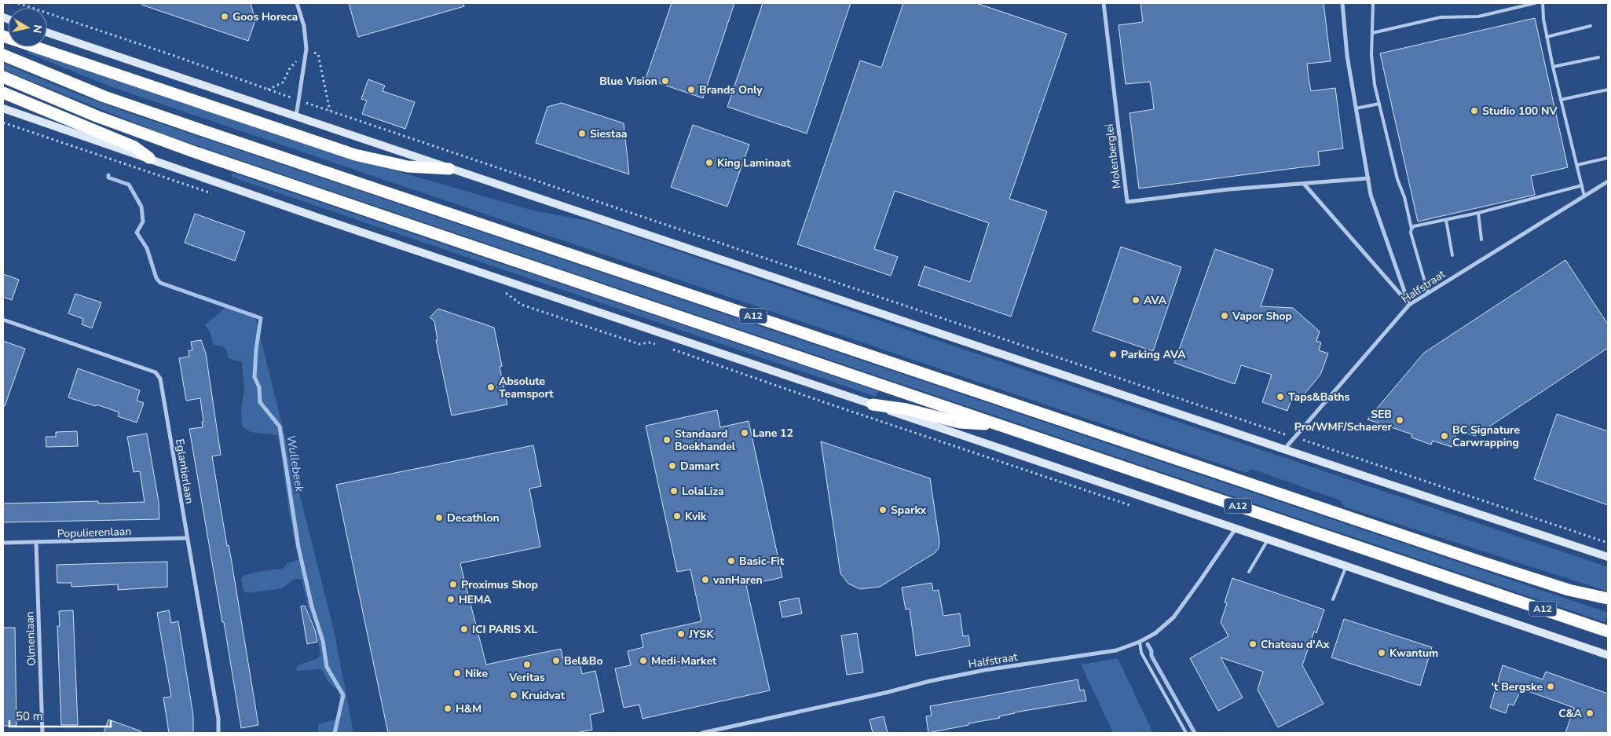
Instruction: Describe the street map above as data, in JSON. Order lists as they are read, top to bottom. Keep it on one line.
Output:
{"streets":{"highway":["A12"],"street":["Molenberglei","Halfstraat","Eglantierlaan","Populierenlaan","Olmenlaan"]},"crossings":[["Eglantierlaan","Populierenlaan"],["Populierenlaan","Olmenlaan"]],"water":["Wullebeek"],"places":["Goos Horeca","Blue Vision","Brands Only","Studio 100 NV","Siestaa","King Laminaat","AVA","Vapor Shop","Parking AVA","Absolute Teamsport","Taps&Baths","SEB Pro/WMF/Schaerer","Lane 12","BC Signature Carwrapping","Standaard Boekhandel","Damart","LolaLiza","Sparkx","Kvik","Decathlon","Basic-Fit","vanHaren","Proximus Shop","HEMA","ICI PARIS XL","JYSK","Chateau d'Ax","Kwantum","Bel&Bo","Medi-Market","Veritas","Nike","'t Bergske","Kruidvat","H&M","C&A"],"scale_bar":"50 m","north":"right"}
